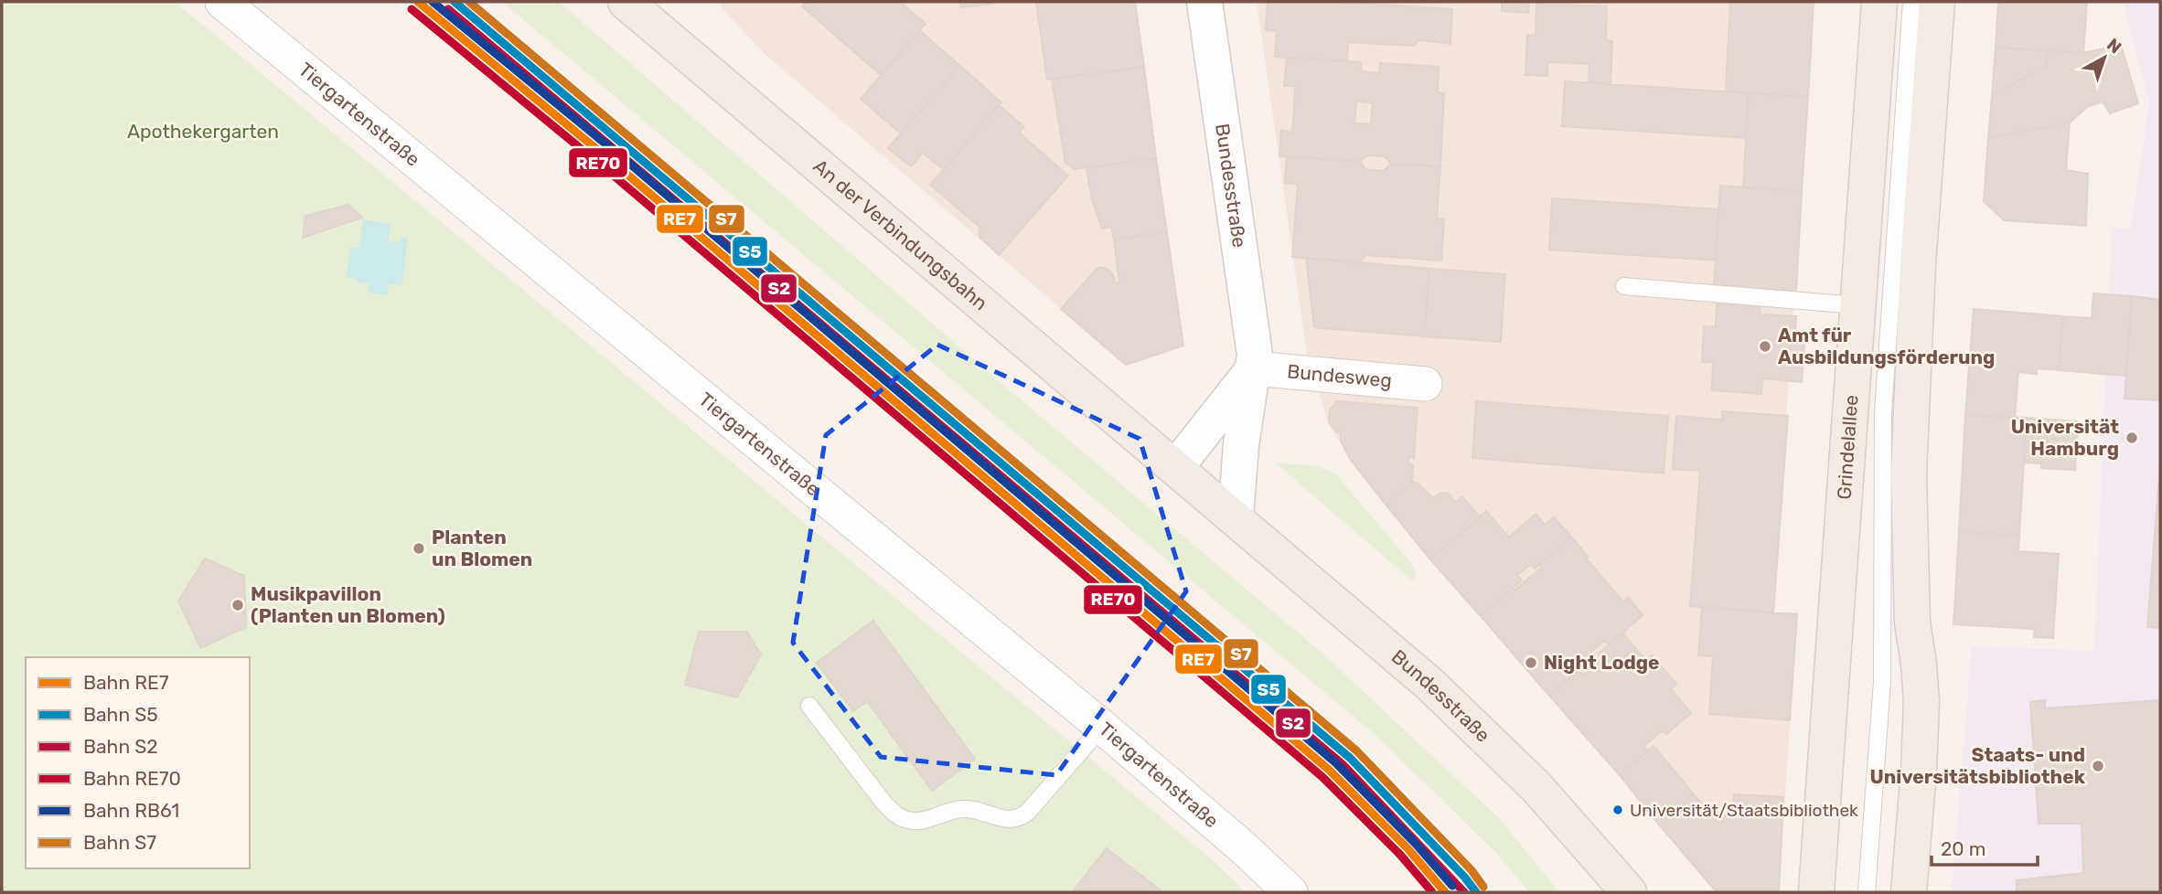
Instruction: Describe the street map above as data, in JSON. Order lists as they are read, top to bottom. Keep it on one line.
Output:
{"streets":{"main road":["Bundesstraße","An der Verbindungsbahn","Grindelallee"],"street":["Tiergartenstraße","Bundesweg"]},"crossings":[["Bundesstraße","An der Verbindungsbahn"],["Bundesstraße","Bundesweg"]],"parks":["Apothekergarten"],"places":["Amt für Ausbildungsförderung","Universität Hamburg","Planten un Blomen","Musikpavillon (Planten un Blomen)","Night Lodge","Staats- und Universitätsbibliothek","Universität/Staatsbibliothek"],"lines":["rail line RE7","rail line S5","rail line RB61","rail line S7","rail line S2","rail line RE70"],"legend":["Bahn RE7","Bahn S5","Bahn S2","Bahn RE70","Bahn RB61","Bahn S7"],"scale_bar":"20 m","north":"top right"}
